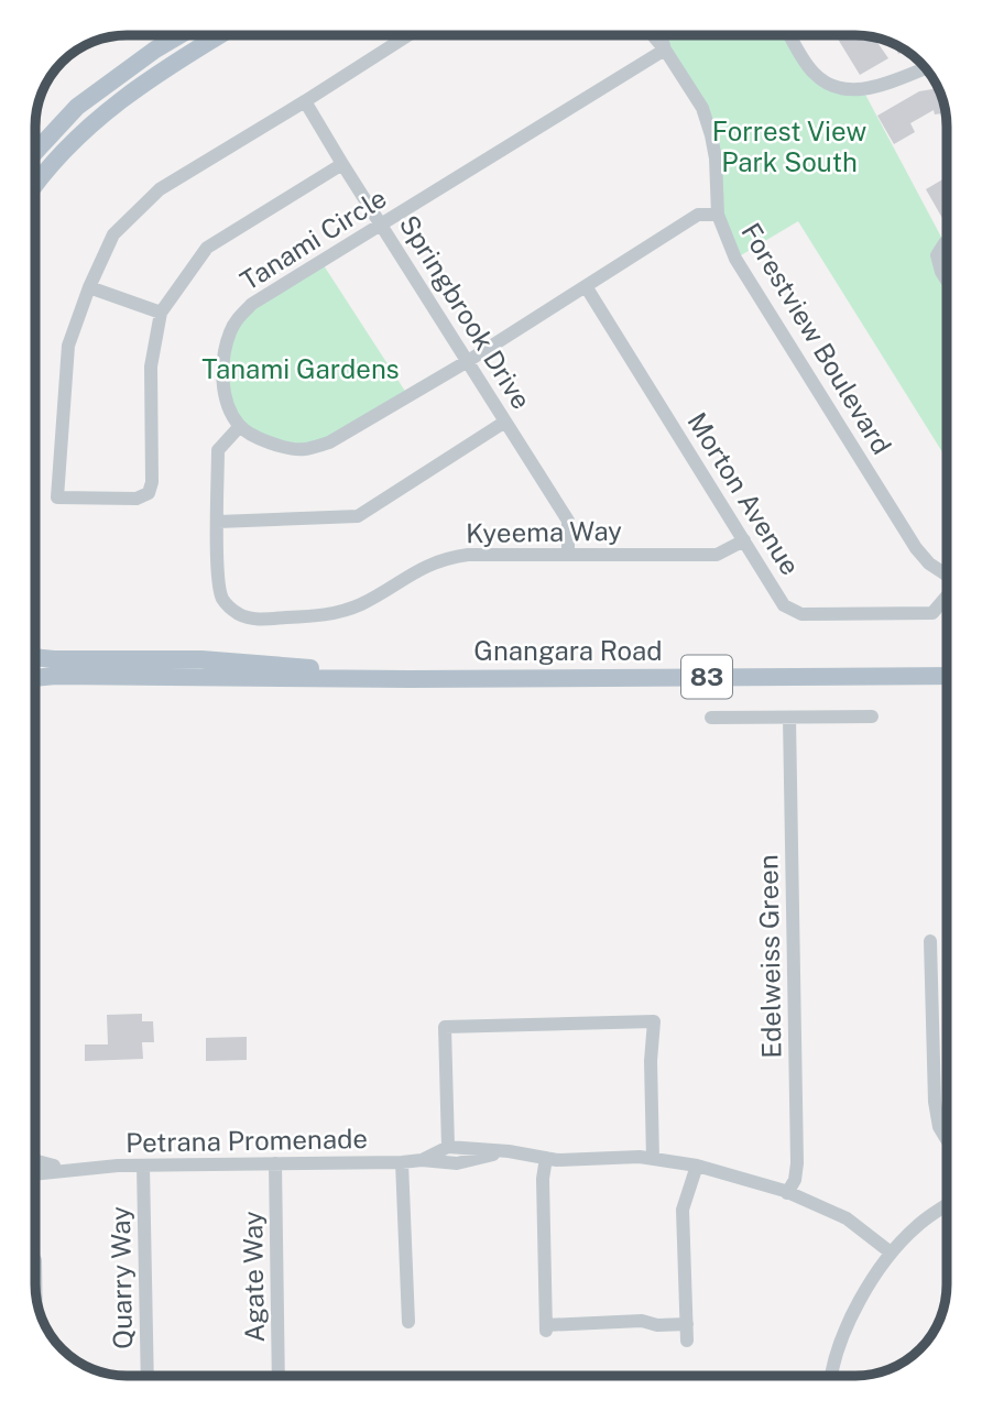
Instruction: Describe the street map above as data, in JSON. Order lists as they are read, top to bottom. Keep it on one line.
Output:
{"streets":{"main road":["Gnangara Road","83"],"street":["Tanami Circle","Springbrook Drive","Forestview Boulevard","Morton Avenue","Kyeema Way","Edelweiss Green","Petrana Promenade","Agate Way","Quarry Way"]},"crossings":[["Tanami Circle","Springbrook Drive"],["Tanami Circle","Forestview Boulevard"],["Tanami Circle","Kyeema Way"],["Springbrook Drive","Kyeema Way"],["Morton Avenue","Kyeema Way"],["Petrana Promenade","Agate Way"],["Petrana Promenade","Quarry Way"]],"parks":["Forrest View Park South","Tanami Gardens"]}
